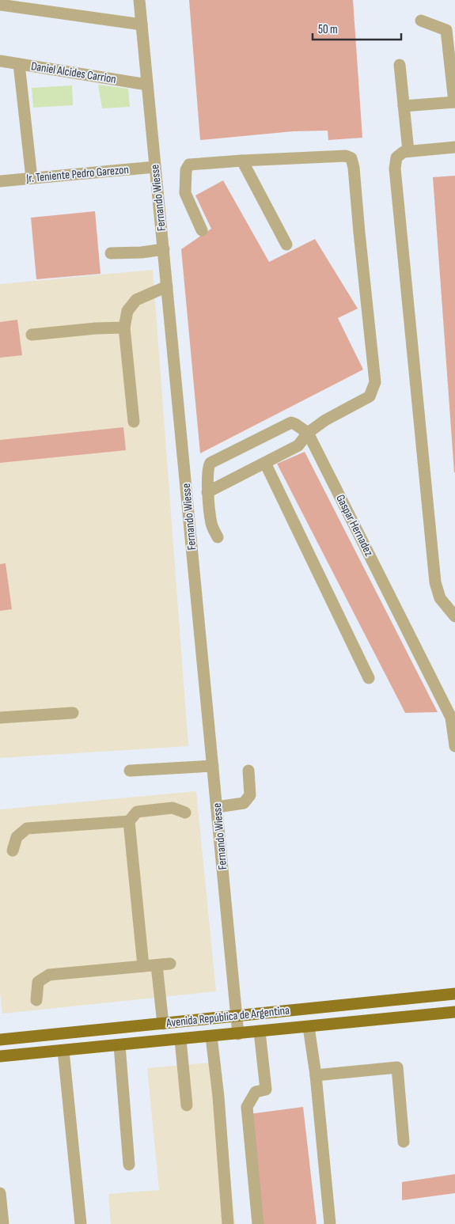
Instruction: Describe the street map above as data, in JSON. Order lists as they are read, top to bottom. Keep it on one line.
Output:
{"streets":{"main road":["Avenida República de Argentina"],"street":["Daniel Alcides Carrion","Jr. Teniente Pedro Garezon","Fernando Wiesse","Gaspar Hernadez"]},"crossings":[["Daniel Alcides Carrion","Fernando Wiesse"],["Jr. Teniente Pedro Garezon","Fernando Wiesse"],["Fernando Wiesse","Avenida República de Argentina"]],"scale_bar":"50 m"}
